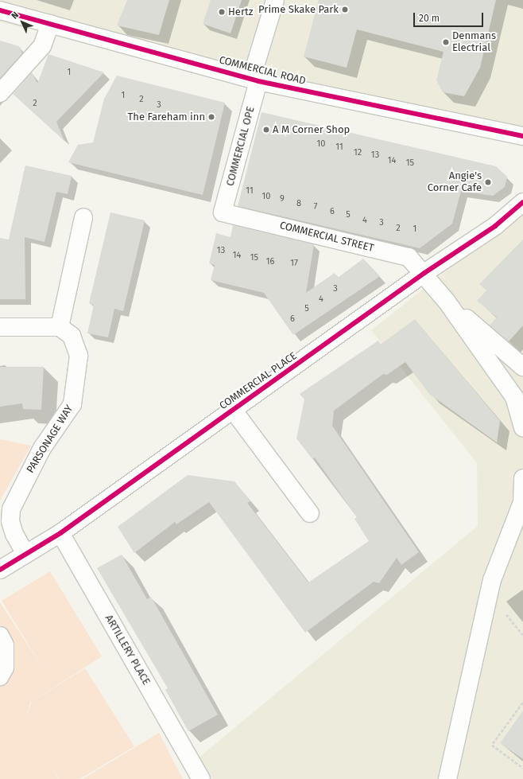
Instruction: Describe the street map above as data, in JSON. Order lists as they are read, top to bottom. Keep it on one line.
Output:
{"streets":{"street":["COMMERCIAL ROAD","COMMERCIAL OPE","COMMERCIAL STREET","COMMERCIAL PLACE","PARSONAGE WAY","ARTILLERY PLACE"]},"crossings":[["COMMERCIAL ROAD","COMMERCIAL OPE"],["COMMERCIAL OPE","COMMERCIAL STREET"],["COMMERCIAL STREET","COMMERCIAL PLACE"],["COMMERCIAL PLACE","PARSONAGE WAY"],["COMMERCIAL PLACE","ARTILLERY PLACE"]],"places":["Prime Skake Park","Hertz","Denmans Electrial","The Fareham inn","A M Corner Shop","Angie's Corner Cafe"],"house_numbers":["1","1","2","2","3","10","11","12","13","14","15","11","10","9","8","7","6","5","4","3","2","1","13","14","15","16","17","3","4","5","6"],"scale_bar":"20 m","north":"top left"}
